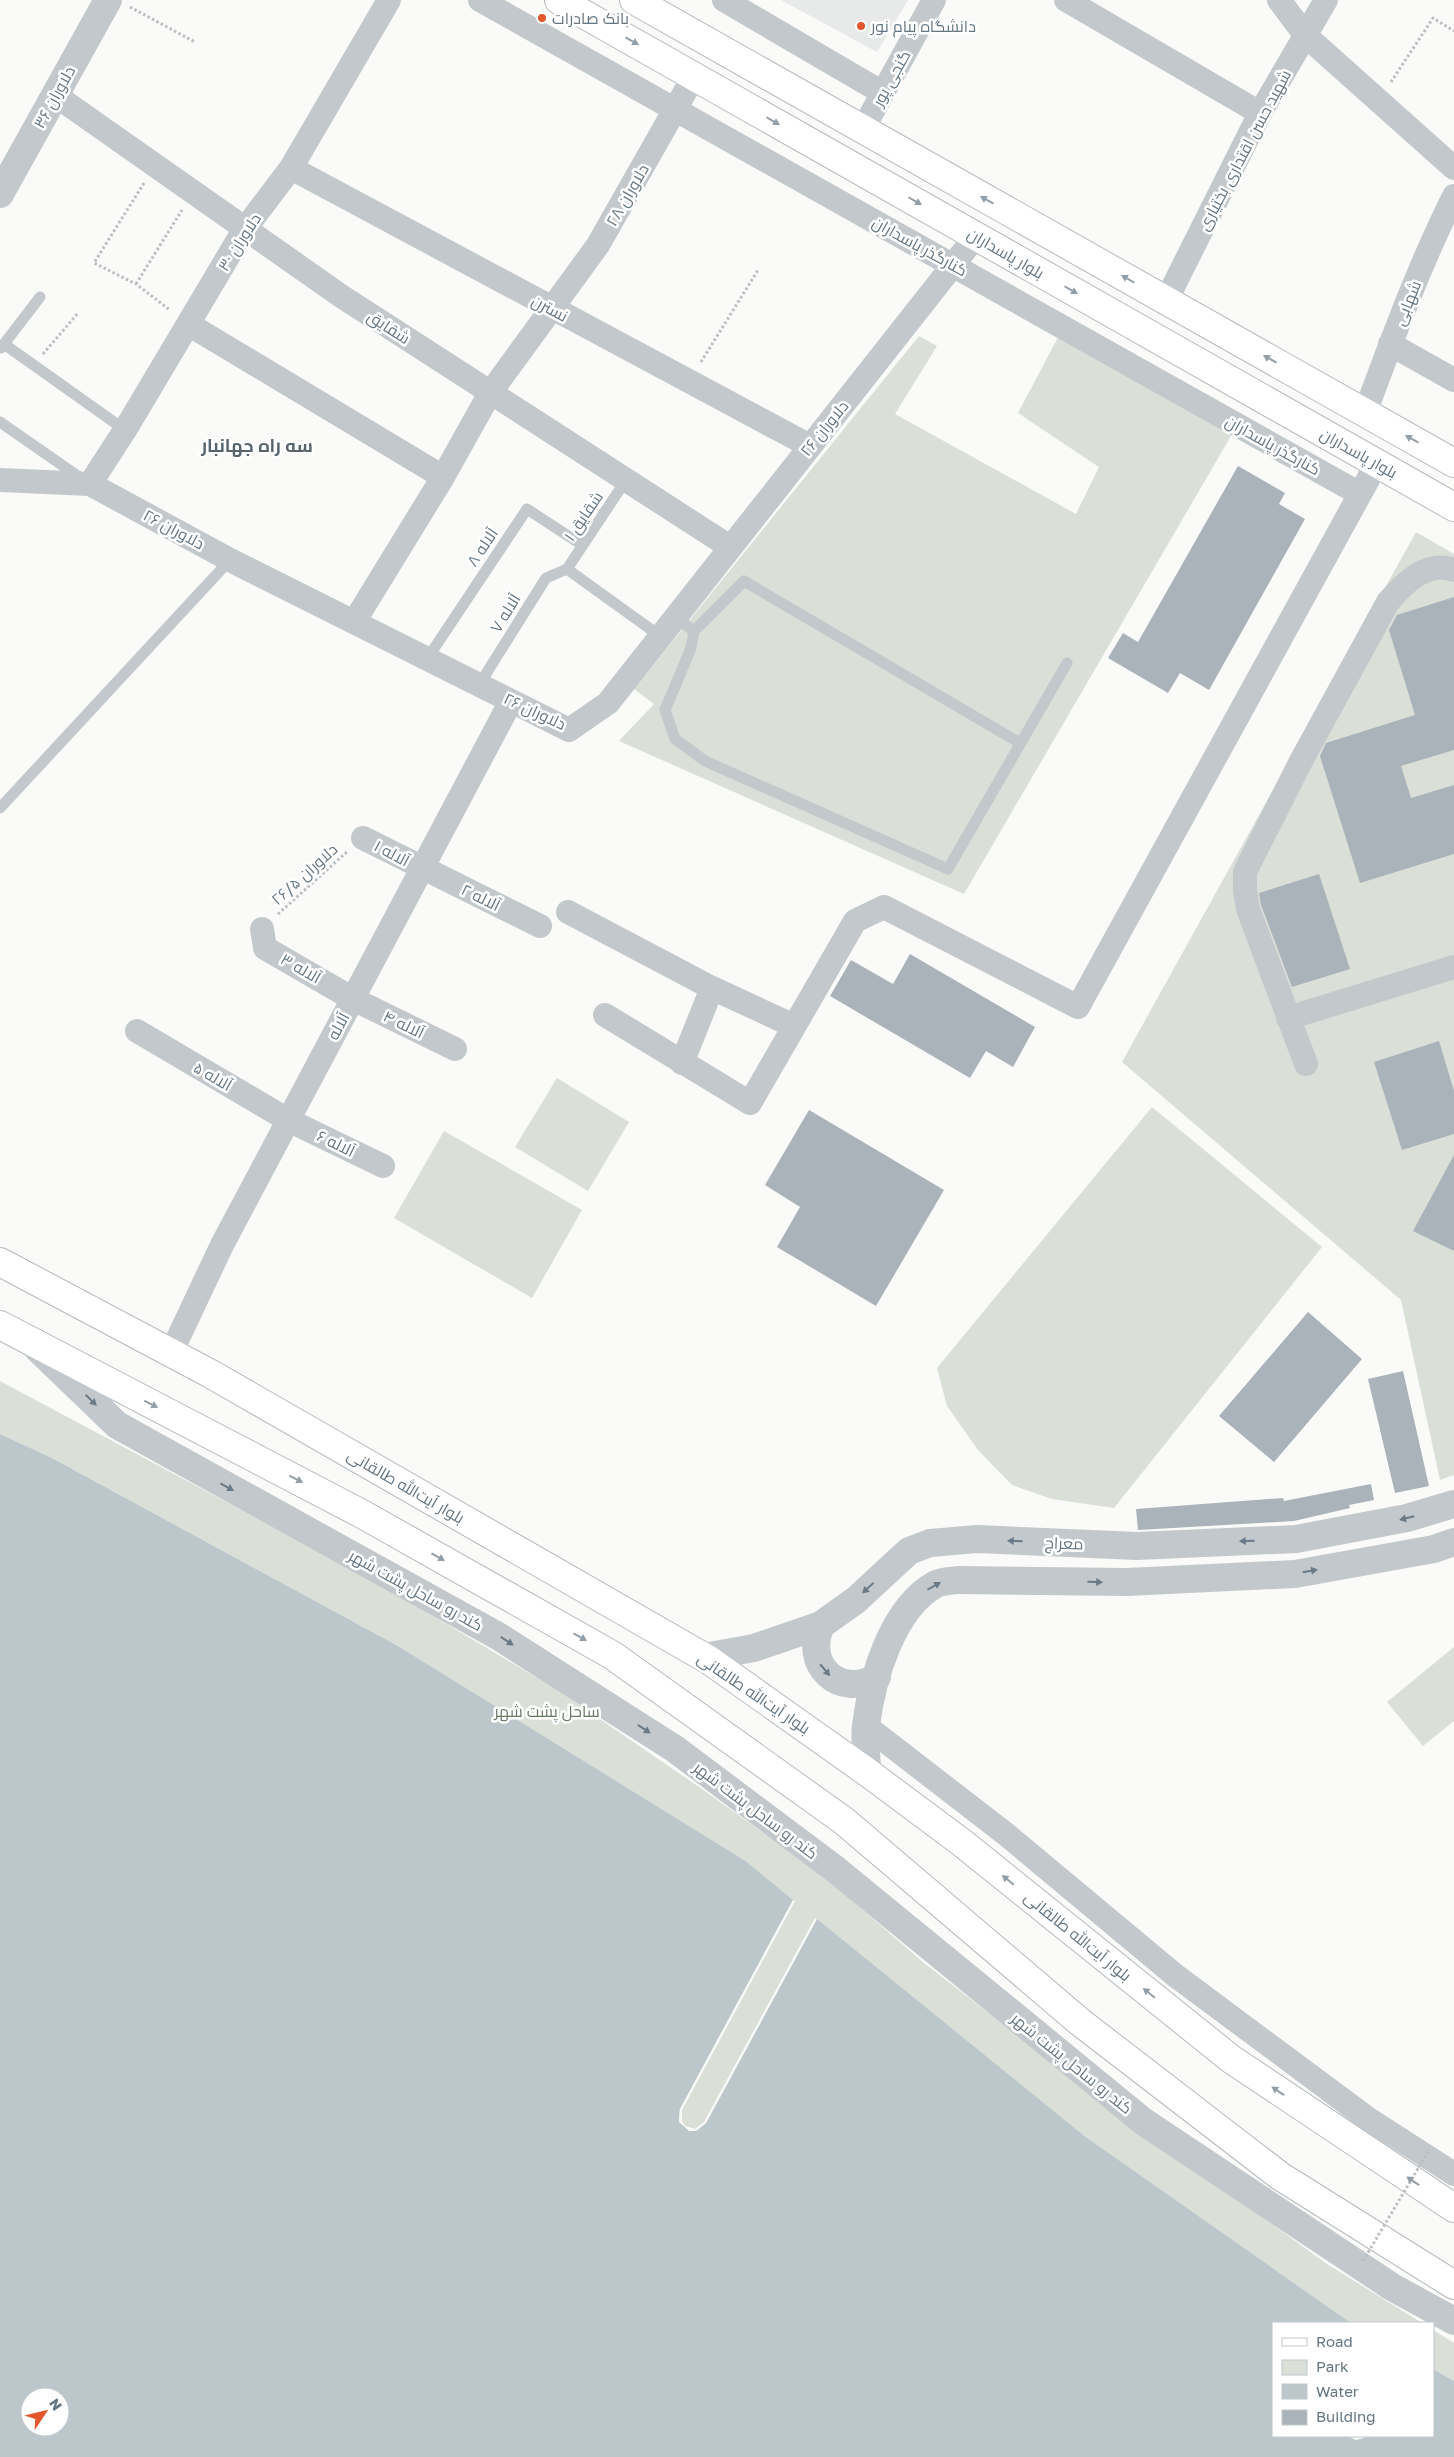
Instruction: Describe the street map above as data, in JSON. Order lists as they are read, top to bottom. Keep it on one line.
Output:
{"streets":{"main road":["بلوار پاسداران","بلوار آیت‌الله طالقانی"],"street":["گنجی پور","دلاوران ۳۶","شهید حسن اقتداری بختیاری","دلاوران ۲۸","دلاوران ۳۰","کنارگذر پاسداران","شهابی","نسترن","شقایق","دلاوران ۲۶","آلاله ۱","آلاله ۲","آلاله ۳","آلاله ۴","آلاله","آلاله ۵","آلاله ۶","معراج","کند رو ساحل پشت شهر"],"lane":["شقایق ۱","آلاله ۸","آلاله ۷"],"path":["دلاوران ۲۶/۵"]},"crossings":[["دلاوران ۳۶","شقایق"],["دلاوران ۲۸","کنارگذر پاسداران"],["دلاوران ۲۸","بلوار پاسداران"],["دلاوران ۲۸","نسترن"],["دلاوران ۲۸","شقایق"],["دلاوران ۲۸","دلاوران ۲۶"],["دلاوران ۳۰","نسترن"],["دلاوران ۳۰","شقایق"],["دلاوران ۳۰","دلاوران ۲۶"],["کنارگذر پاسداران","دلاوران ۲۶"],["بلوار پاسداران","دلاوران ۲۶"],["نسترن","دلاوران ۲۶"],["شقایق","دلاوران ۲۶"],["شقایق","شقایق ۱"],["دلاوران ۲۶","آلاله ۸"],["دلاوران ۲۶","آلاله ۷"],["دلاوران ۲۶","آلاله"],["شقایق ۱","آلاله ۸"],["شقایق ۱","آلاله ۷"],["آلاله ۱","دلاوران ۲۶/۵"],["آلاله ۱","آلاله ۲"],["آلاله ۱","آلاله"],["دلاوران ۲۶/۵","آلاله ۳"],["آلاله ۲","آلاله"],["آلاله ۳","آلاله ۴"],["آلاله ۳","آلاله"],["آلاله ۴","آلاله"],["آلاله","آلاله ۵"],["آلاله","آلاله ۶"],["آلاله","بلوار آیت‌الله طالقانی"],["آلاله ۵","آلاله ۶"],["بلوار آیت‌الله طالقانی","معراج"]],"districts":["سه راه جهانبار"],"parks":["ساحل پشت شهر"],"places":["بانک صادرات","دانشگاه پیام نور"],"legend":["Road","Park","Water","Building"],"north":"top right"}
